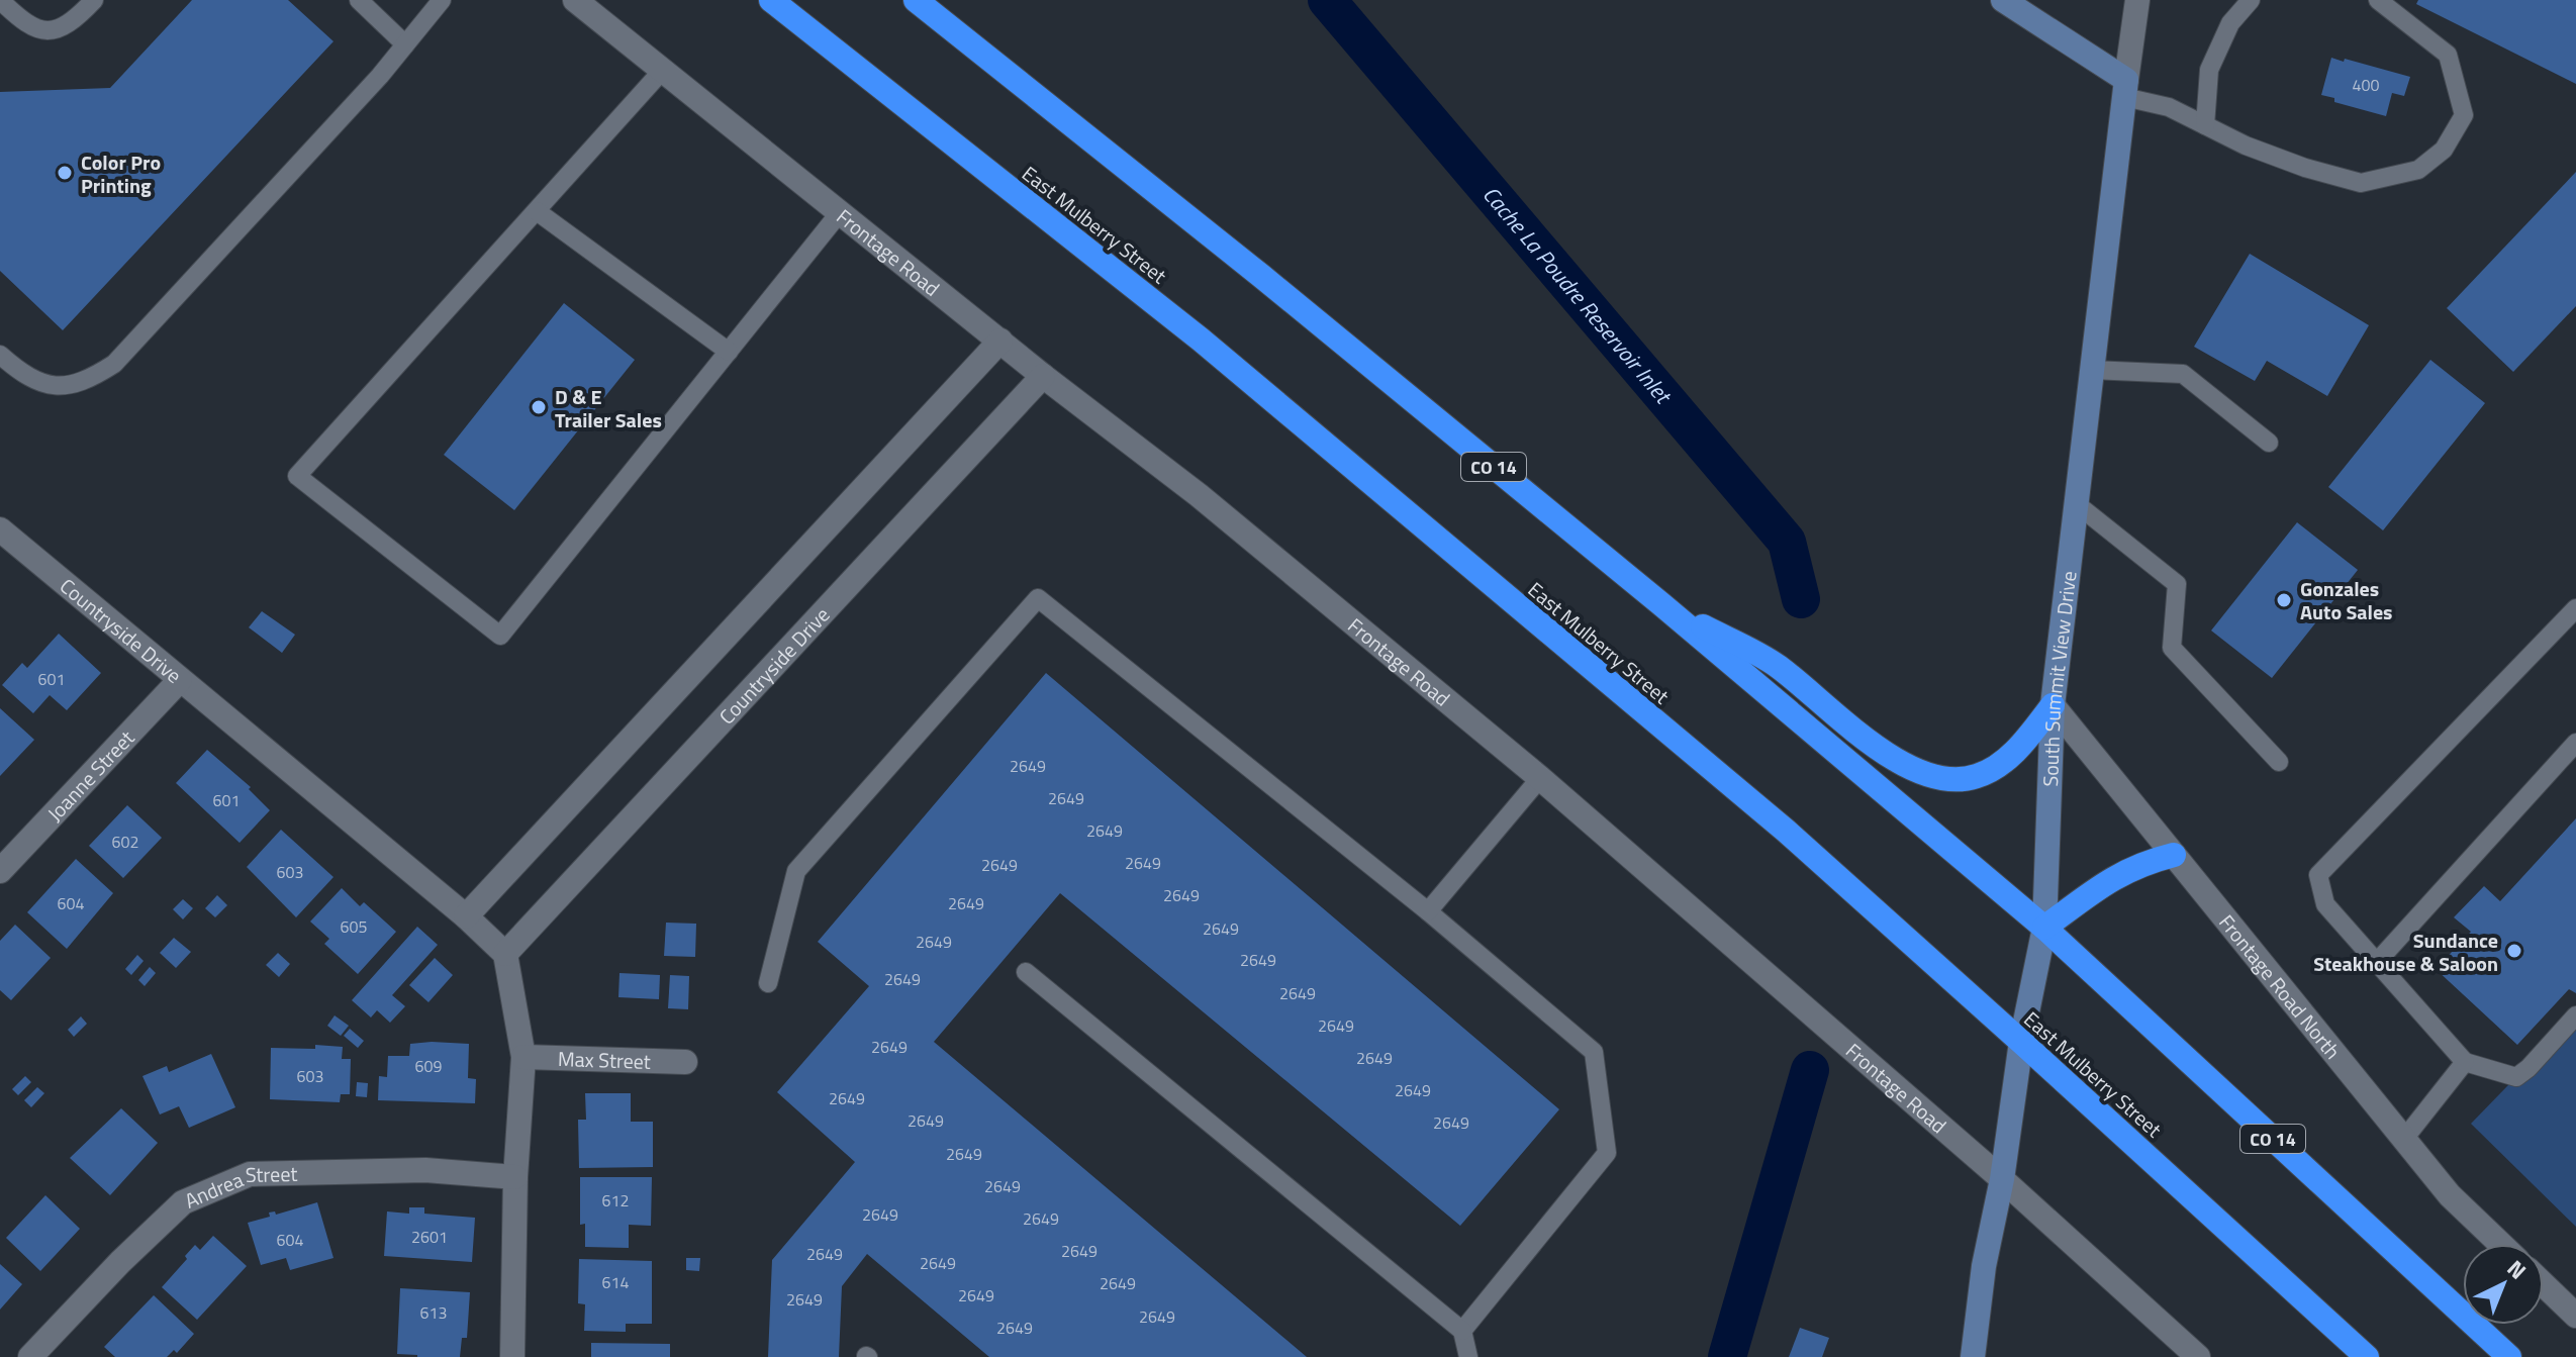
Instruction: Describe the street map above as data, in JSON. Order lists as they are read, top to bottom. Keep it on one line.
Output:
{"streets":{"highway":["East Mulberry Street","CO 14"],"street":["Frontage Road","Countryside Drive","South Summit View Drive","Joanne Street","Frontage Road North","Max Street","Andrea Street"]},"crossings":[["East Mulberry Street","South Summit View Drive"],["Frontage Road","Countryside Drive"],["Frontage Road","South Summit View Drive"],["CO 14","South Summit View Drive"],["Countryside Drive","Joanne Street"],["South Summit View Drive","Frontage Road North"]],"water":["Cache La Poudre Reservoir Inlet"],"places":["Color Pro Printing","D & E Trailer Sales","Gonzales Auto Sales","Sundance Steakhouse & Saloon"],"house_numbers":["400","601","2649","2649","601","2649","602","2649","2649","603","2649","604","2649","605","2649","2649","2649","2649","2649","2649","2649","2649","609","603","2649","2649","2649","2649","2649","2649","612","2649","2649","2601","604","2649","2649","2649","614","2649","2649","2649","613","2649","2649"],"north":"top right"}
